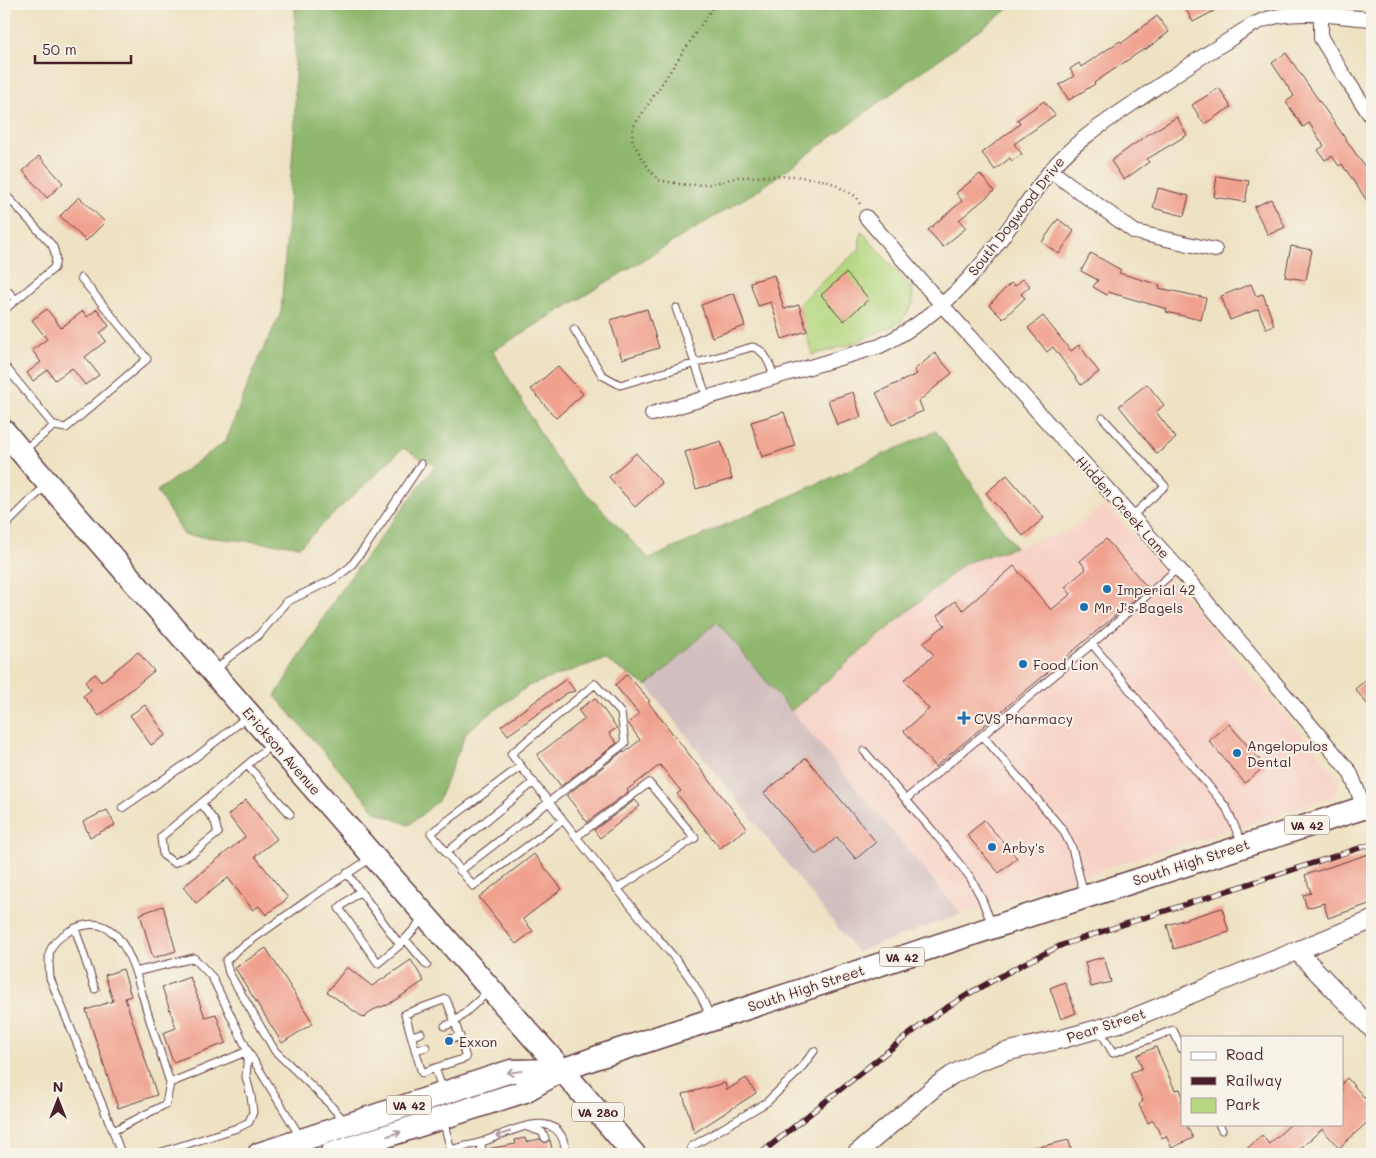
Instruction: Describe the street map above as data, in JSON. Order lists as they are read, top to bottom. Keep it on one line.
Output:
{"streets":{"main road":["Erickson Avenue","VA 42","South High Street","VA 280"],"street":["South Dogwood Drive","Hidden Creek Lane","Pear Street"]},"crossings":[["South Dogwood Drive","Hidden Creek Lane"],["Hidden Creek Lane","South High Street"],["Erickson Avenue","VA 42"],["Erickson Avenue","South High Street"],["Erickson Avenue","VA 280"],["VA 42","South High Street"],["VA 42","VA 280"],["South High Street","VA 280"]],"places":{"other":["Imperial 42","Mr J's Bagels","Food Lion","Angelopulos Dental","Arby's","Exxon"],"health":["CVS Pharmacy"]},"legend":["Road","Railway","Park"],"scale_bar":"50 m","north":"top"}
